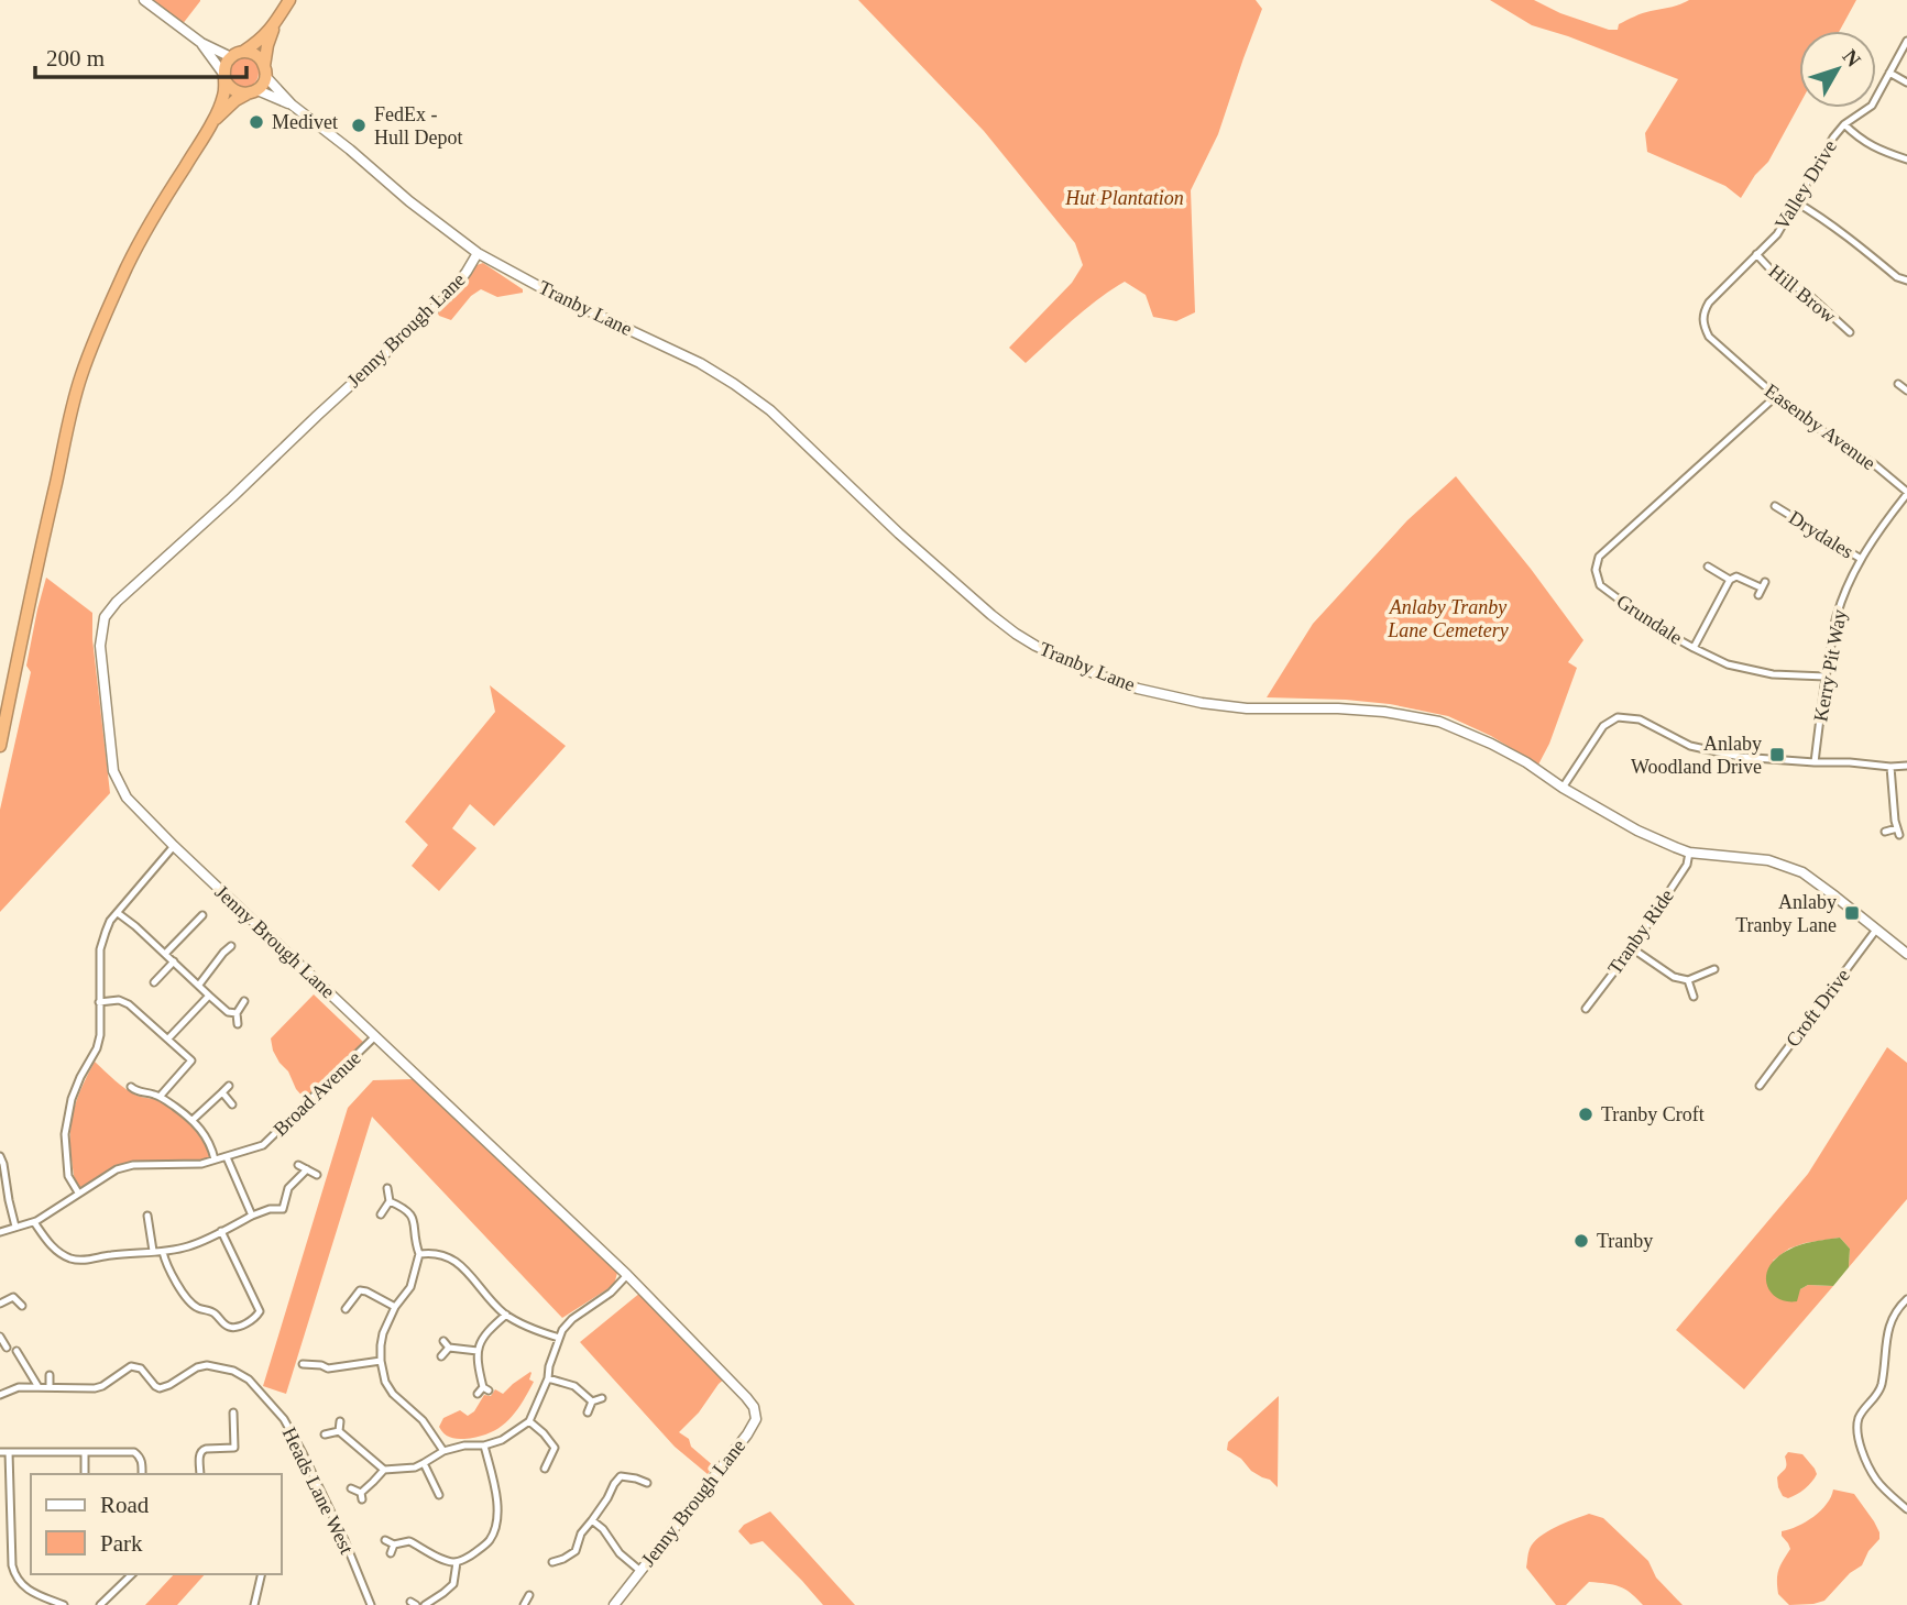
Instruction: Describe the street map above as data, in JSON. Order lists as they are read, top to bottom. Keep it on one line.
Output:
{"streets":{"main road":["Tranby Lane","Jenny Brough Lane"],"street":["Valley Drive","Hill Brow","Easenby Avenue","Drydales","Grundale","Kerry Pit Way","Tranby Ride","Croft Drive","Broad Avenue","Heads Lane West"]},"crossings":[["Valley Drive","Hill Brow"],["Valley Drive","Easenby Avenue"],["Tranby Lane","Jenny Brough Lane"],["Tranby Lane","Tranby Ride"],["Tranby Lane","Croft Drive"],["Jenny Brough Lane","Broad Avenue"],["Easenby Avenue","Grundale"],["Easenby Avenue","Kerry Pit Way"],["Drydales","Kerry Pit Way"],["Grundale","Kerry Pit Way"]],"parks":["Hut Plantation","Anlaby Tranby Lane Cemetery"],"places":{"other":["Medivet","FedEx - Hull Depot","Tranby Croft","Tranby"],"transit":["Anlaby Woodland Drive","Anlaby Tranby Lane"]},"legend":["Road","Park"],"scale_bar":"200 m","north":"top right"}
